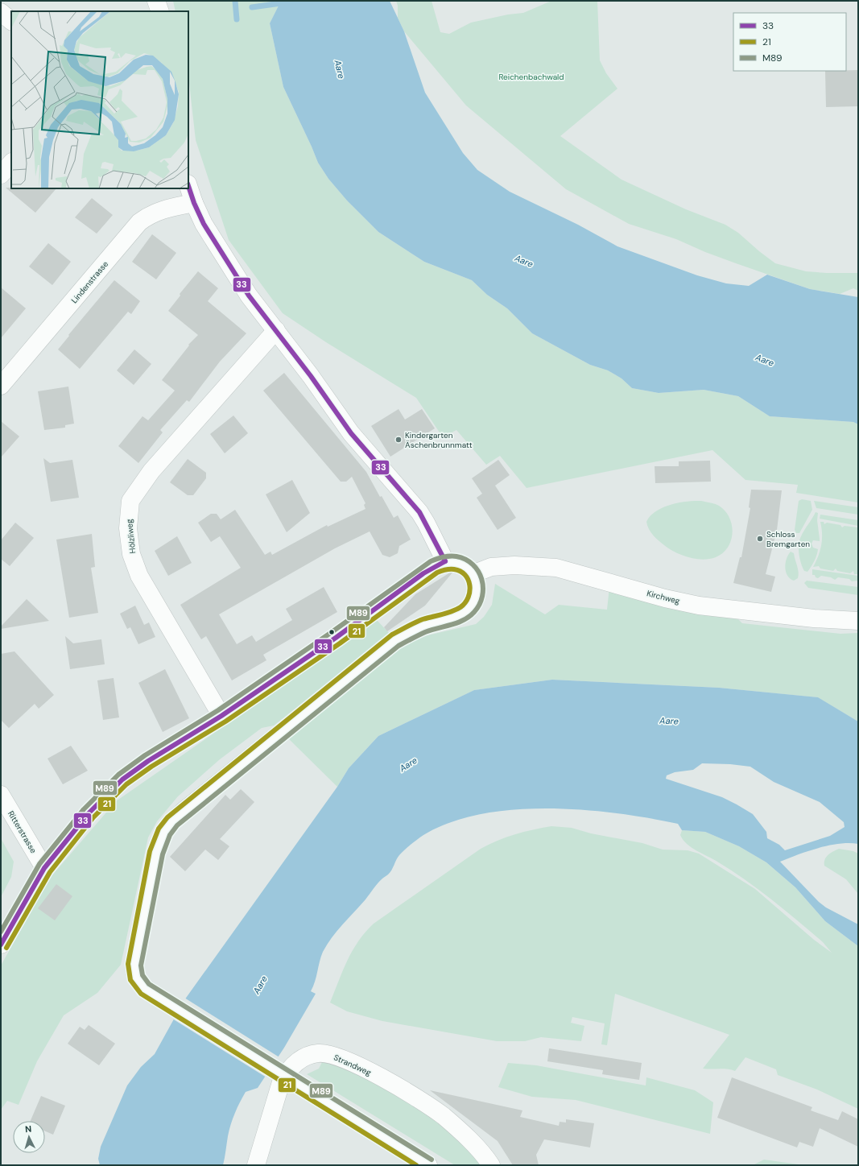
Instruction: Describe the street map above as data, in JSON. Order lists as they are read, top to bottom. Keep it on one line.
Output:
{"streets":{"street":["Lindenstrasse","Hölzliweg","Kirchweg","Ritterstrasse","Strandweg"]},"water":["Aare"],"parks":["Reichenbachwald"],"places":["Kindergarten Äschenbrunnmatt","Schloss Bremgarten"],"lines":["transit line 33","transit line M89","transit line 21"],"legend":["33","21","M89"],"north":"top"}
